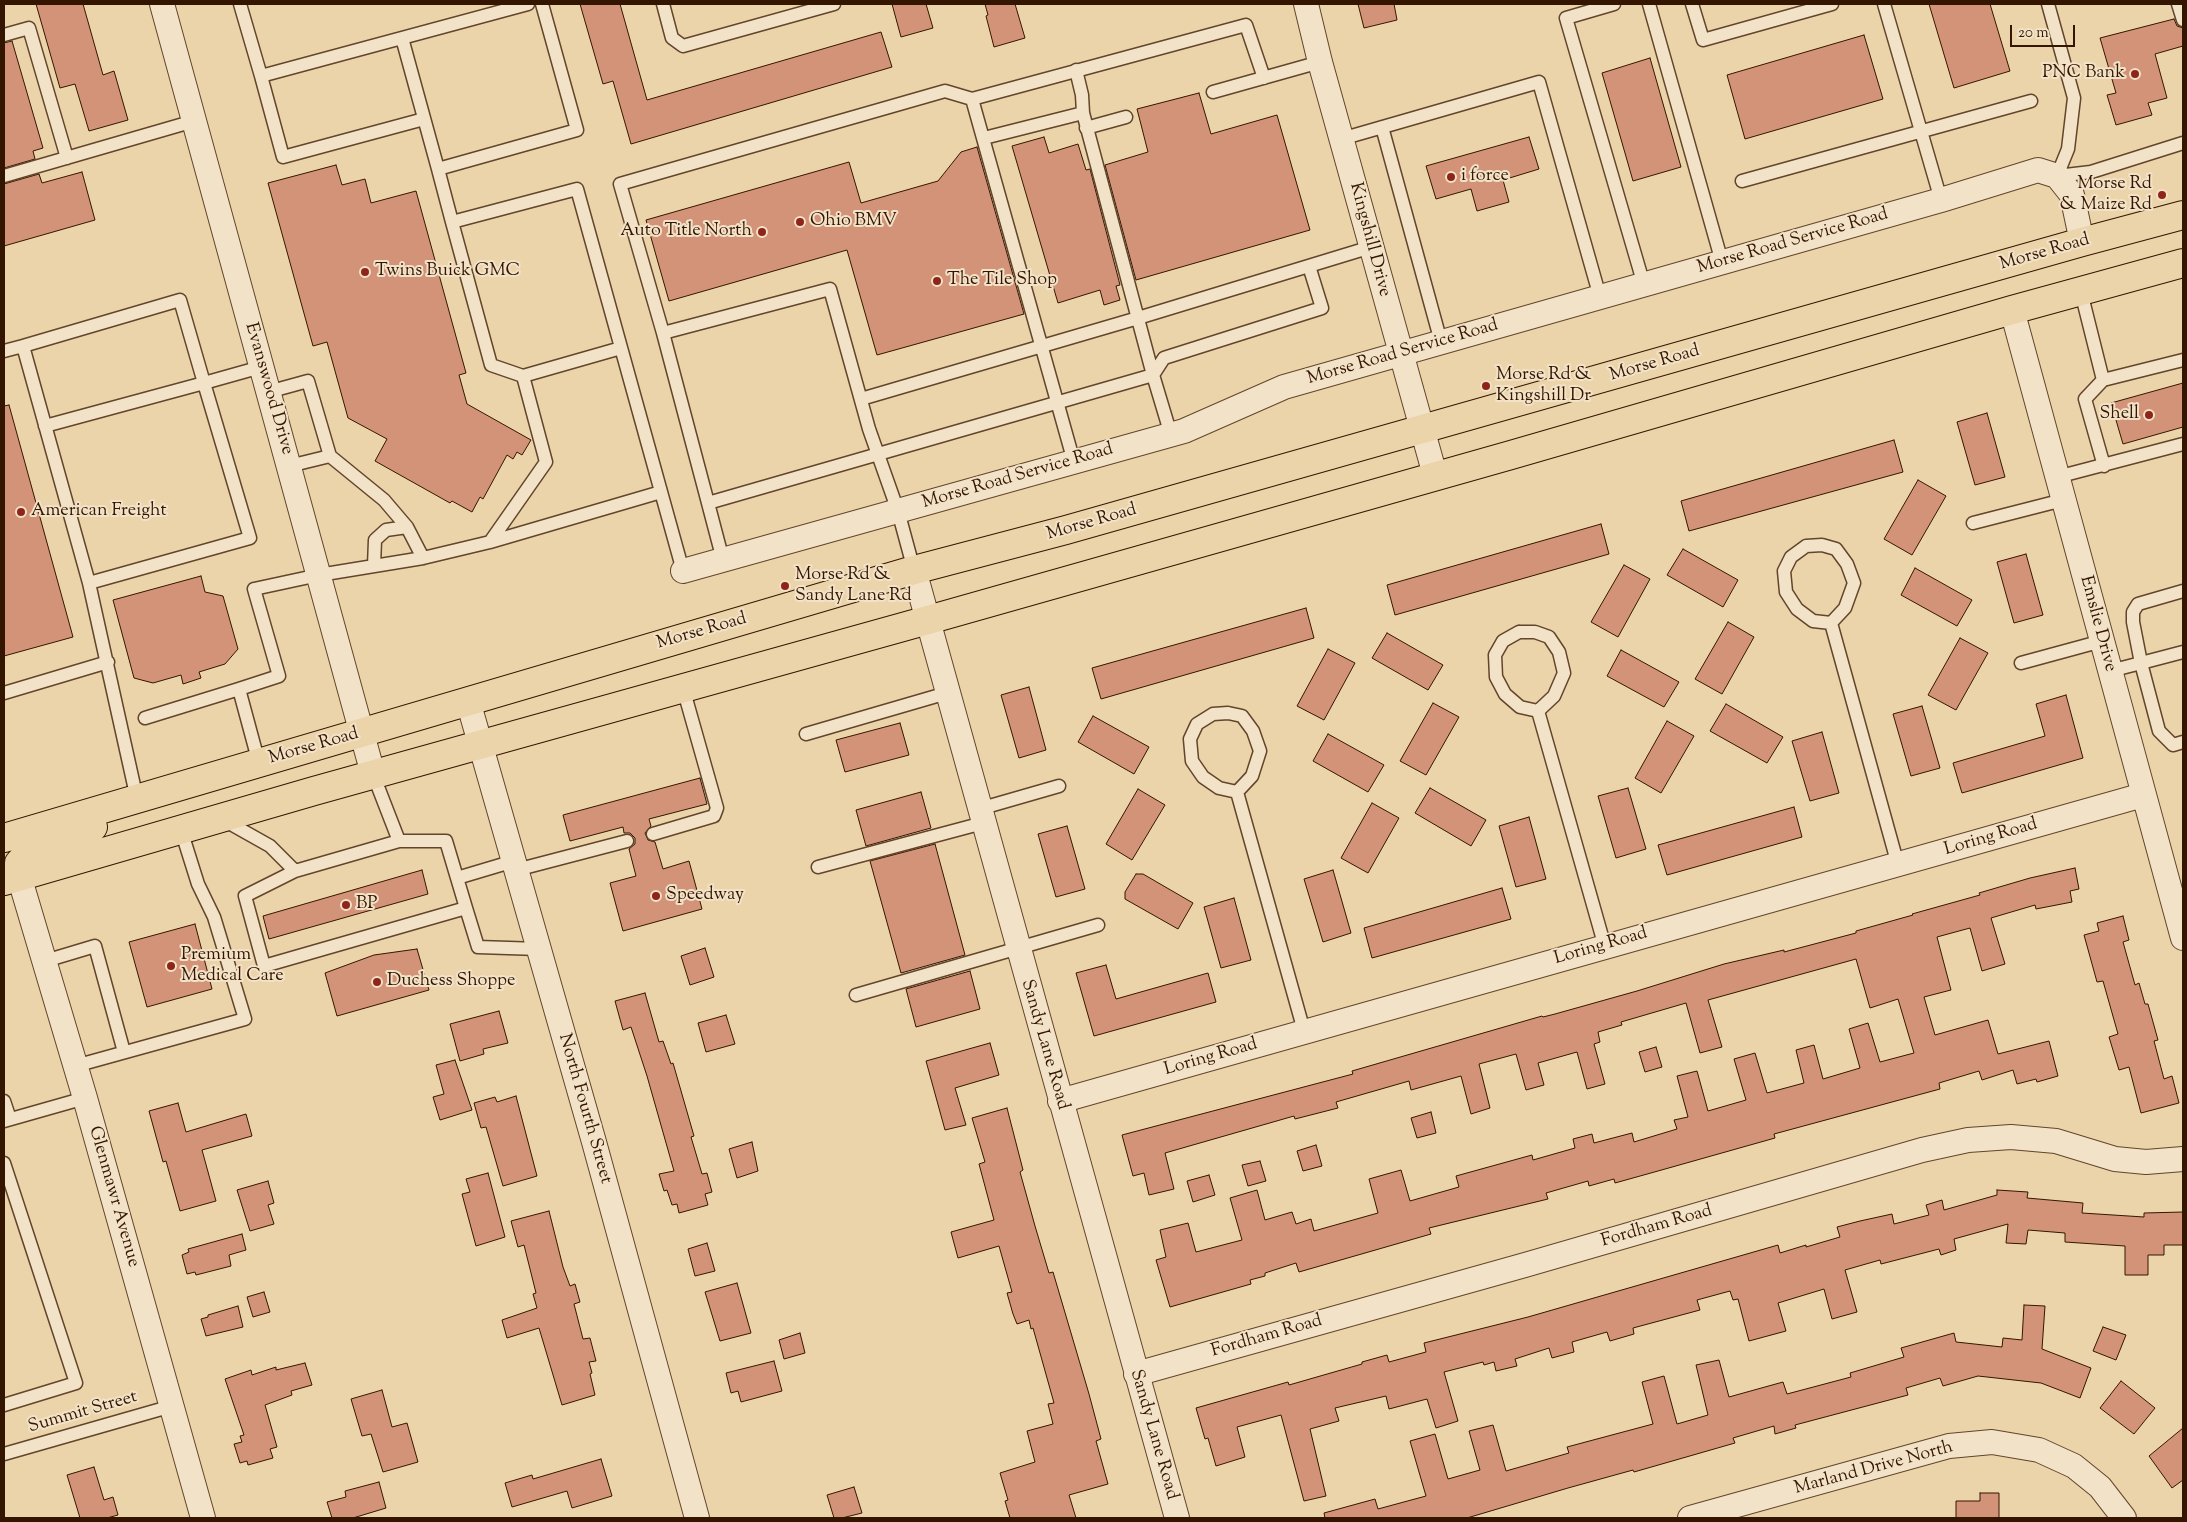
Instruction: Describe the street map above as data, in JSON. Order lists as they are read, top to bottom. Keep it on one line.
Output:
{"streets":{"main road":["Morse Road"],"street":["Kingshill Drive","Morse Road Service Road","Evanswood Drive","Emslie Drive","Loring Road","Sandy Lane Road","North Fourth Street","Glenmawr Avenue","Fordham Road","Marland Drive North"],"lane":["Summit Street"]},"crossings":[["Kingshill Drive","Morse Road Service Road"],["Kingshill Drive","Morse Road"],["Morse Road","Evanswood Drive"],["Morse Road","Sandy Lane Road"],["Morse Road","North Fourth Street"],["Emslie Drive","Loring Road"],["Loring Road","Sandy Lane Road"],["Sandy Lane Road","Fordham Road"],["Glenmawr Avenue","Summit Street"]],"places":["PNC Bank","i force","Morse Rd & Maize Rd","Ohio BMV","Auto Title North","Twins Buick GMC","The Tile Shop","Morse Rd & Kingshill Dr","Shell","American Freight","Morse Rd & Sandy Lane Rd","Speedway","BP","Premium Medical Care","Duchess Shoppe"],"scale_bar":"20 m"}
